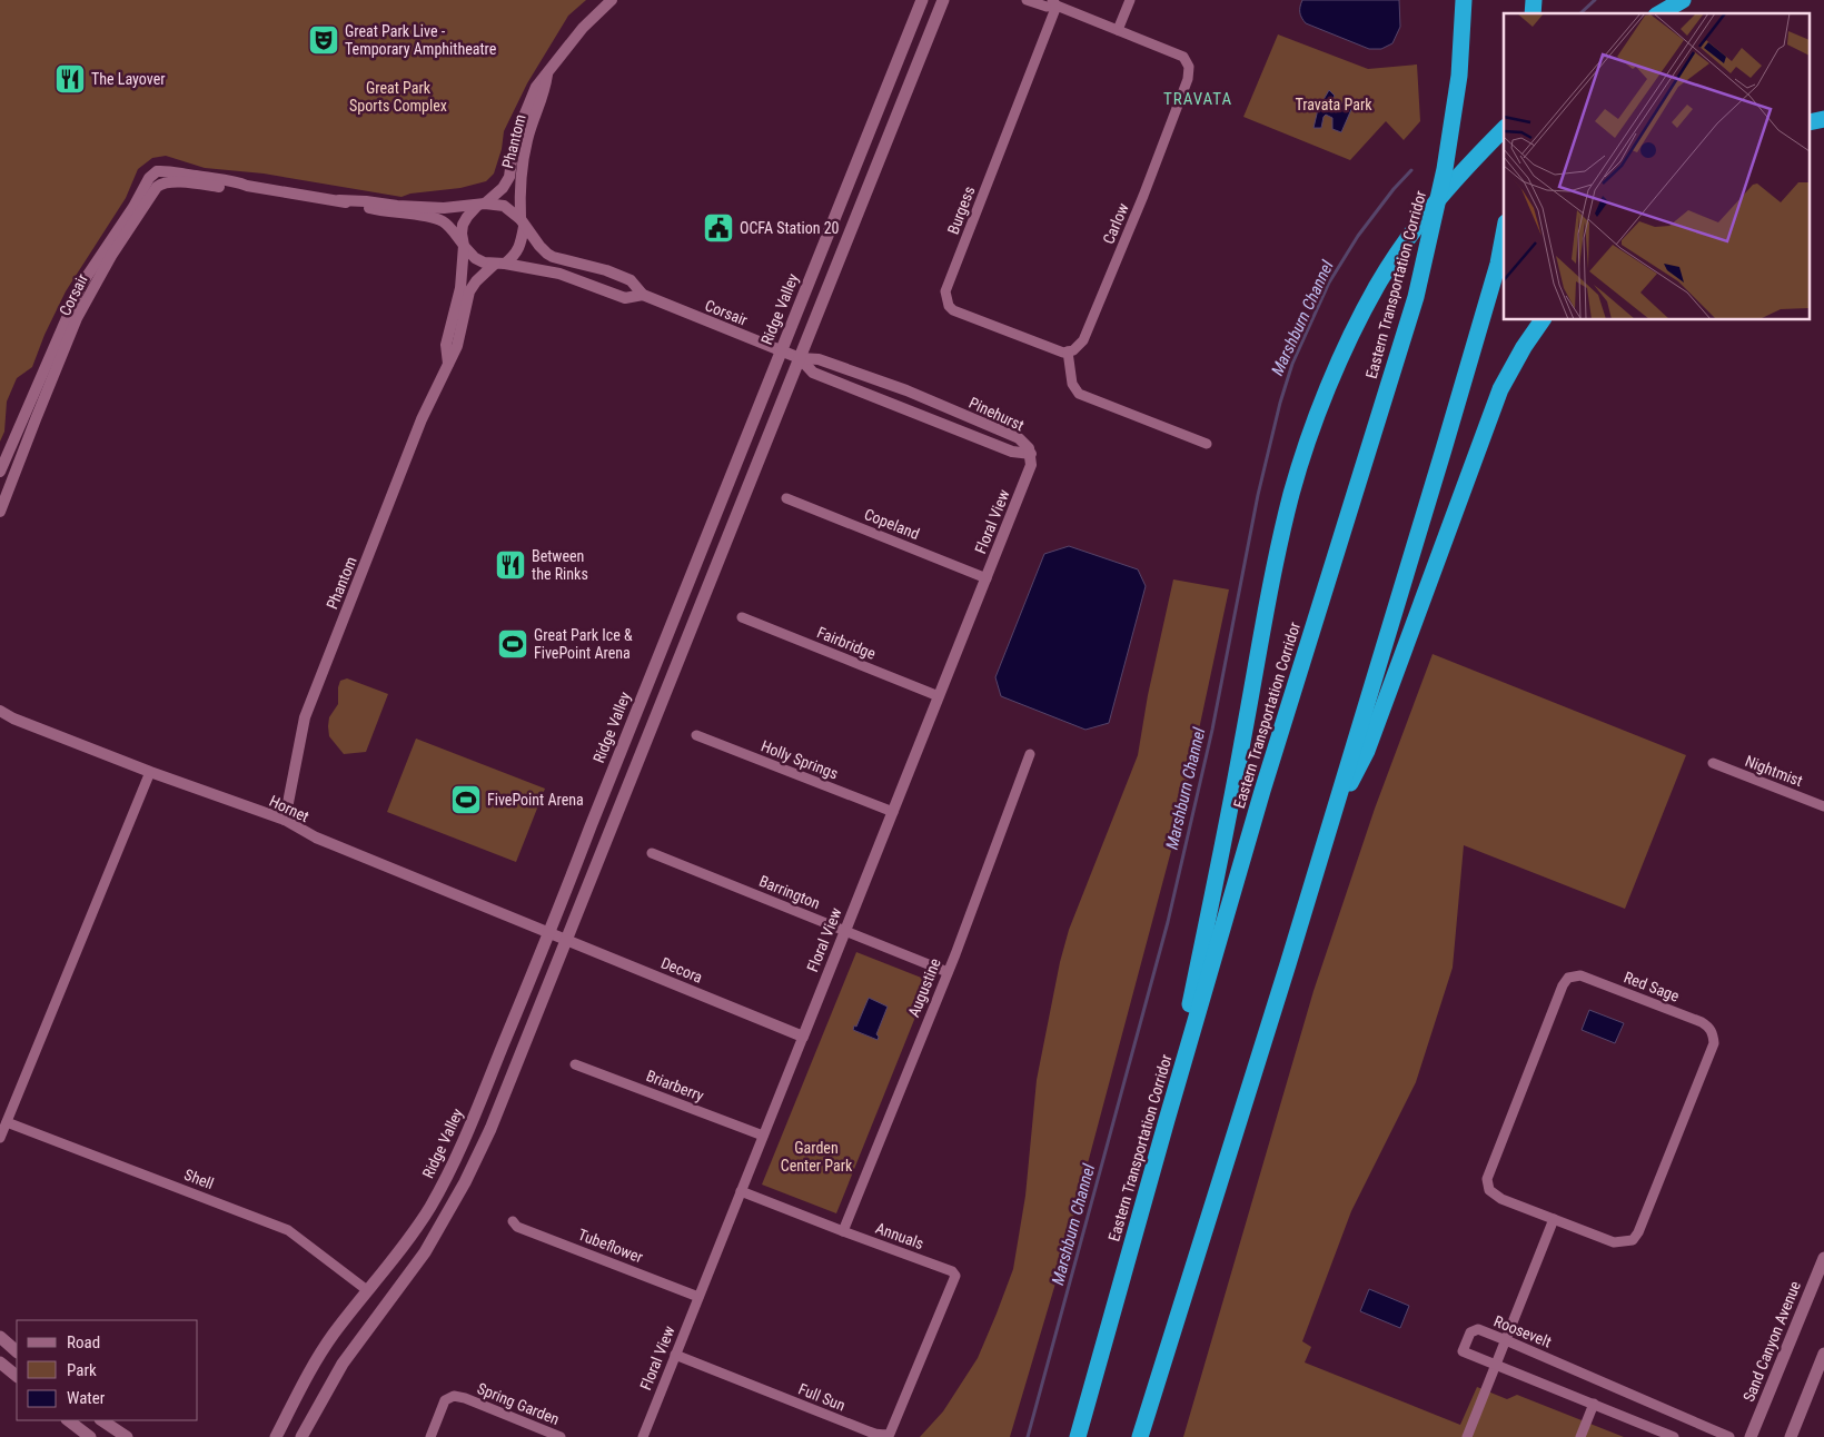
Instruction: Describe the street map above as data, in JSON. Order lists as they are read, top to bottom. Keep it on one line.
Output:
{"streets":{"highway":["Eastern Transportation Corridor"],"main road":["Ridge Valley","Sand Canyon Avenue"],"street":["Phantom","Burgess","Carlow","Corsair","Pinehurst","Floral View","Copeland","Fairbridge","Holly Springs","Nightmist","Hornet","Barrington","Decora","Red Sage","Augustine","Briarberry","Shell","Annuals","Tubeflower","Roosevelt","Full Sun","Spring Garden"]},"crossings":[["Phantom","Corsair"],["Phantom","Hornet"],["Burgess","Carlow"],["Corsair","Ridge Valley"],["Corsair","Pinehurst"],["Ridge Valley","Hornet"],["Ridge Valley","Decora"],["Ridge Valley","Shell"],["Pinehurst","Floral View"],["Floral View","Copeland"],["Floral View","Fairbridge"],["Floral View","Holly Springs"],["Floral View","Barrington"],["Floral View","Decora"],["Floral View","Briarberry"],["Floral View","Annuals"],["Floral View","Tubeflower"],["Floral View","Full Sun"],["Hornet","Decora"],["Barrington","Augustine"],["Augustine","Annuals"],["Annuals","Full Sun"]],"districts":["TRAVATA"],"water":["Marshburn Channel"],"parks":["Great Park Sports Complex","Travata Park","Garden Center Park"],"places":{"theatre":["Great Park Live - Temporary Amphitheatre"],"restaurant":["The Layover","Between the Rinks"],"public building":["OCFA Station 20"],"sports":["Great Park Ice & FivePoint Arena","FivePoint Arena"]},"legend":["Road","Park","Water"]}
